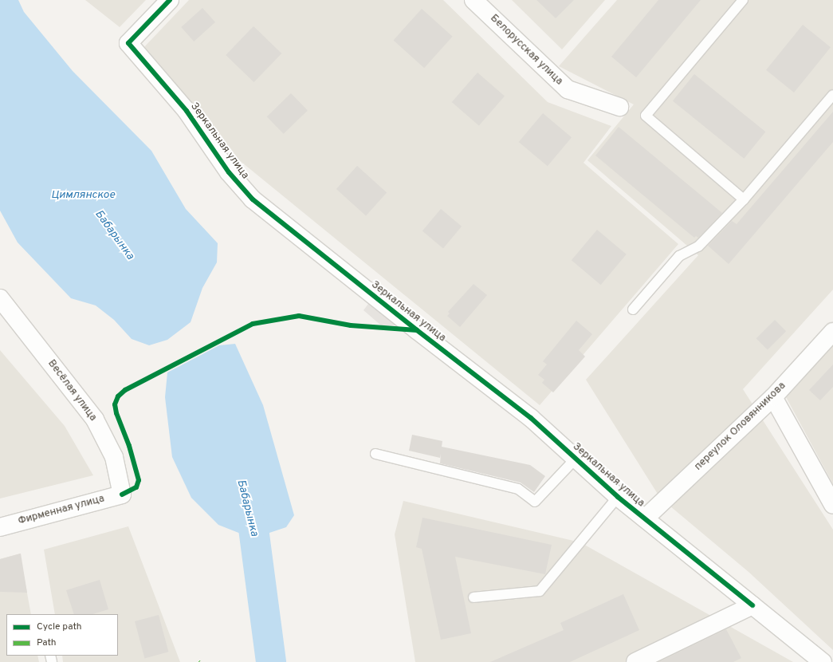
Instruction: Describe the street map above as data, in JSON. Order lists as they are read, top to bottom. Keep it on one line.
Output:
{"streets":{"street":["Белорусская улица","Зеркальная улица","Весёлая улица","переулок Оловянникова","Фирменная улица"]},"crossings":[["Зеркальная улица","переулок Оловянникова"],["Весёлая улица","Фирменная улица"]],"water":["Цимлянское","Бабарынка"],"legend":["Cycle path","Path"]}
